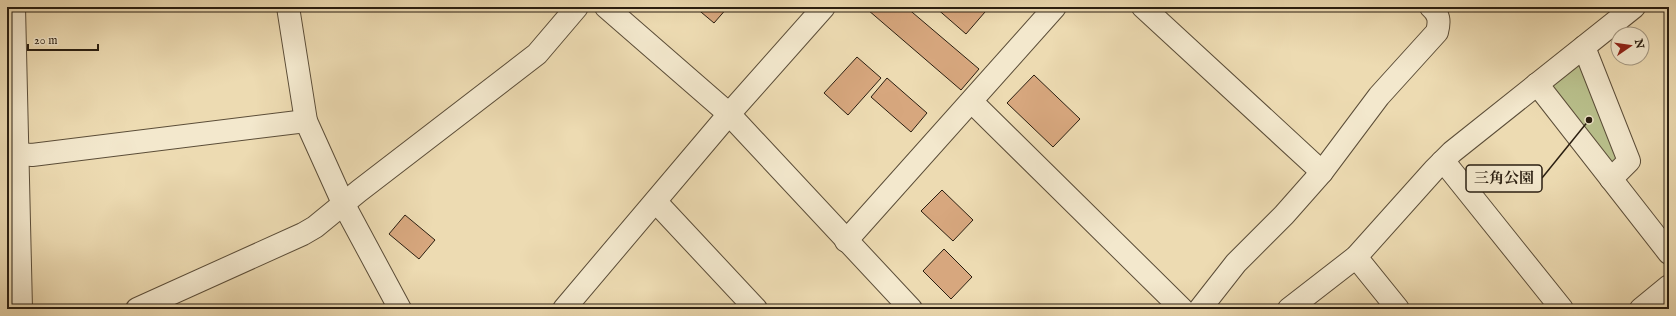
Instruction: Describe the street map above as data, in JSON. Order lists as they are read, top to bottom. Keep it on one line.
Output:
{"places":["三角公園"],"scale_bar":"20 m","north":"right"}
